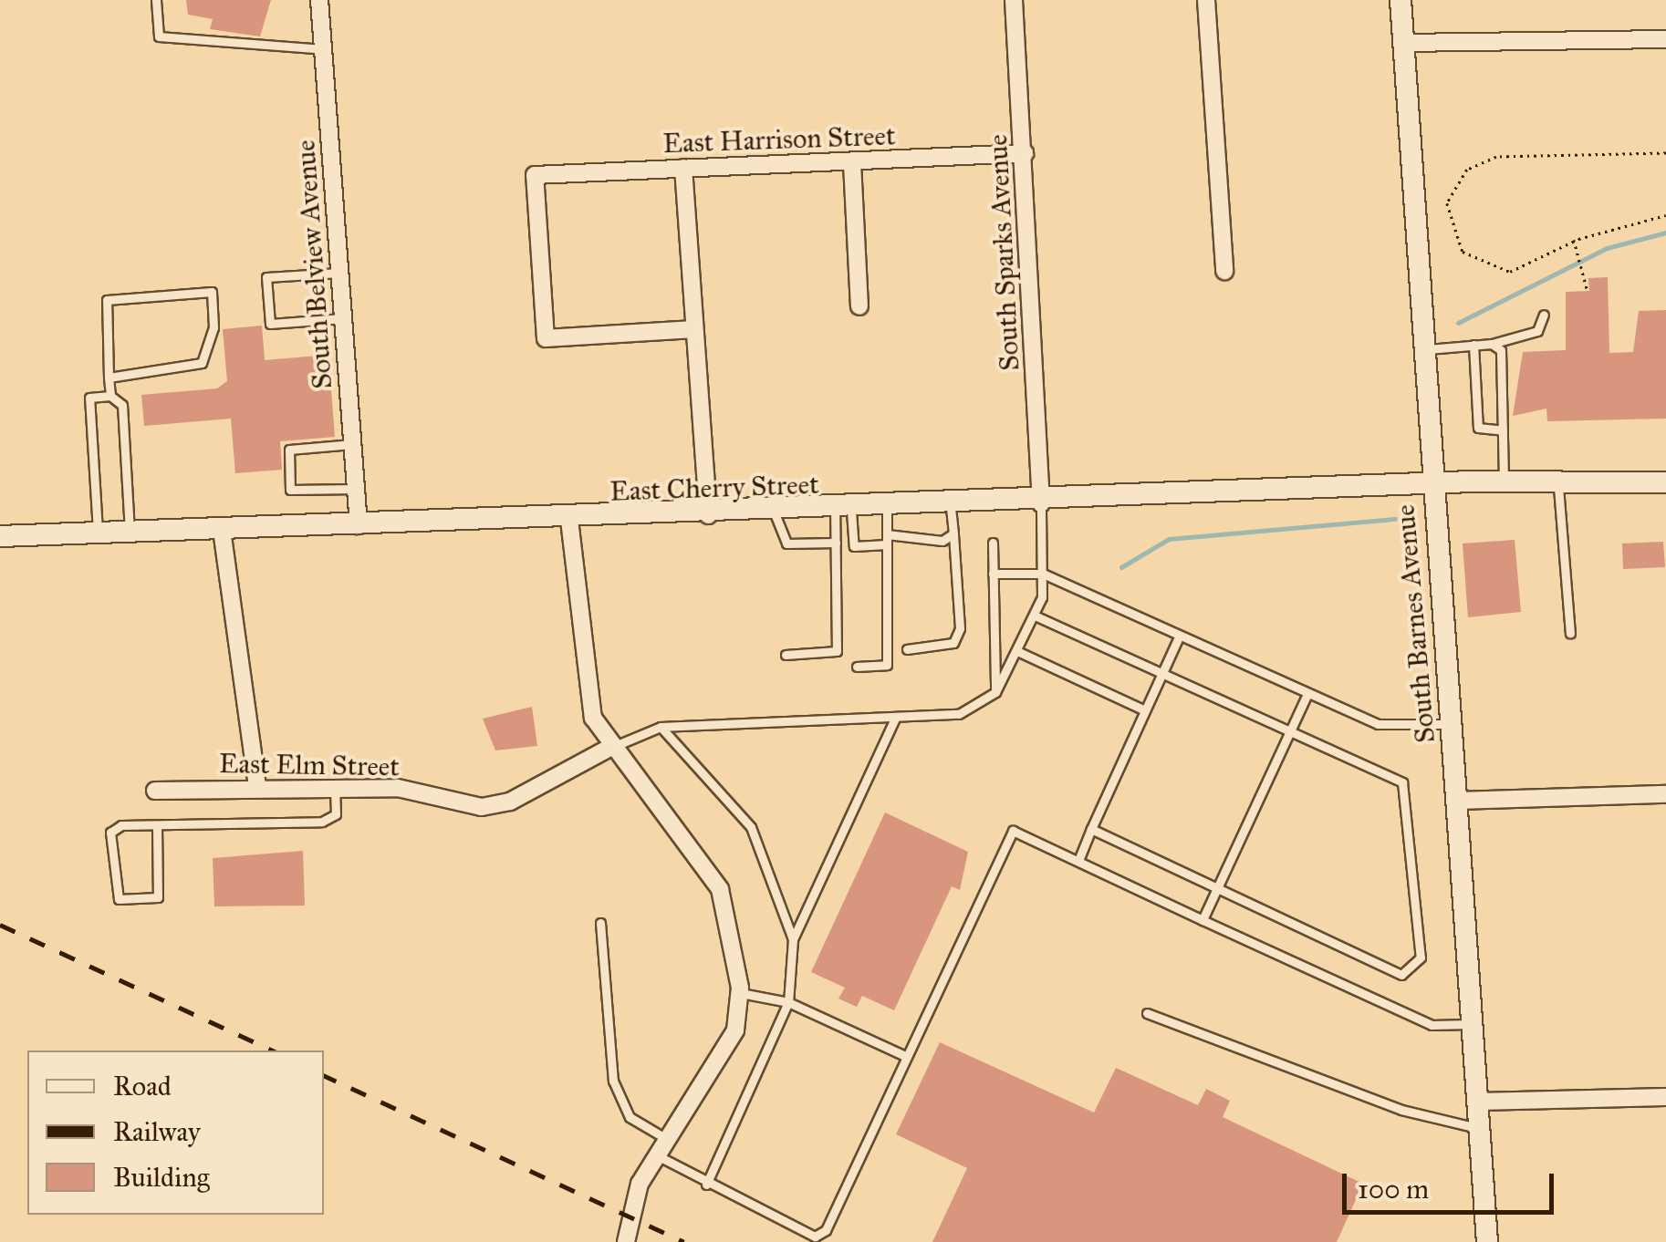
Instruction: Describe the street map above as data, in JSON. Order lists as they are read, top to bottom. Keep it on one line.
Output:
{"streets":{"street":["East Harrison Street","South Sparks Avenue","South Belview Avenue","East Cherry Street","South Barnes Avenue","East Elm Street"]},"crossings":[["East Harrison Street","South Sparks Avenue"],["South Sparks Avenue","East Cherry Street"],["South Belview Avenue","East Cherry Street"],["East Cherry Street","South Barnes Avenue"]],"legend":["Road","Railway","Building"],"scale_bar":"100 m"}
